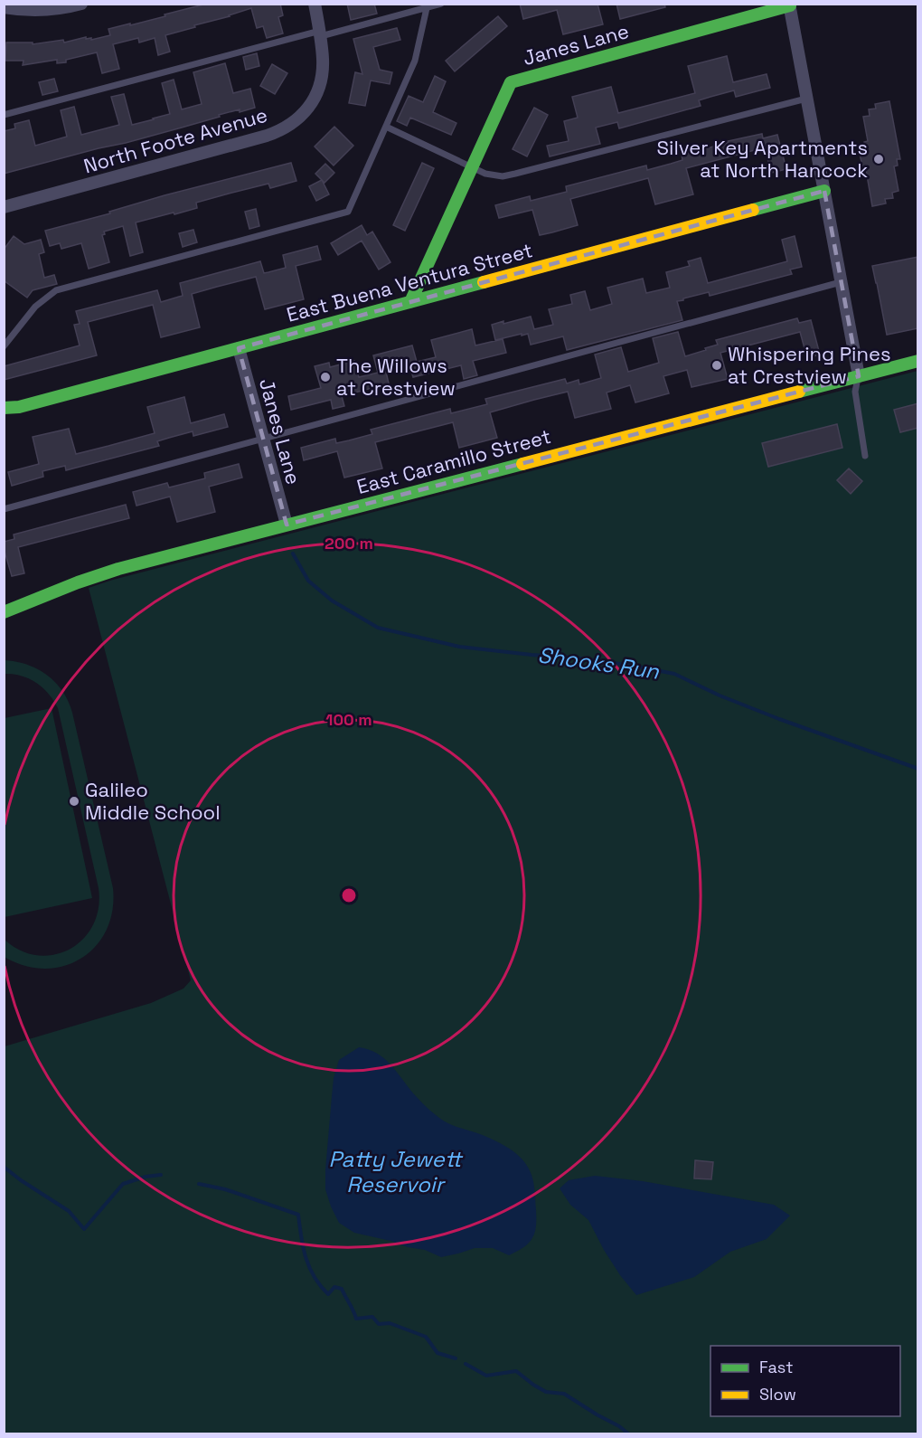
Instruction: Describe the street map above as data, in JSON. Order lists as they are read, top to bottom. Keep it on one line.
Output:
{"streets":{"street":["Janes Lane","North Foote Avenue","East Buena Ventura Street","East Caramillo Street"]},"crossings":[["Janes Lane","East Buena Ventura Street"],["Janes Lane","East Caramillo Street"]],"water":["Shooks Run","Patty Jewett Reservoir"],"places":["Silver Key Apartments at North Hancock","Whispering Pines at Crestview","The Willows at Crestview","Galileo Middle School"],"legend":["Fast","Slow"],"rings":["200 m","100 m"]}
